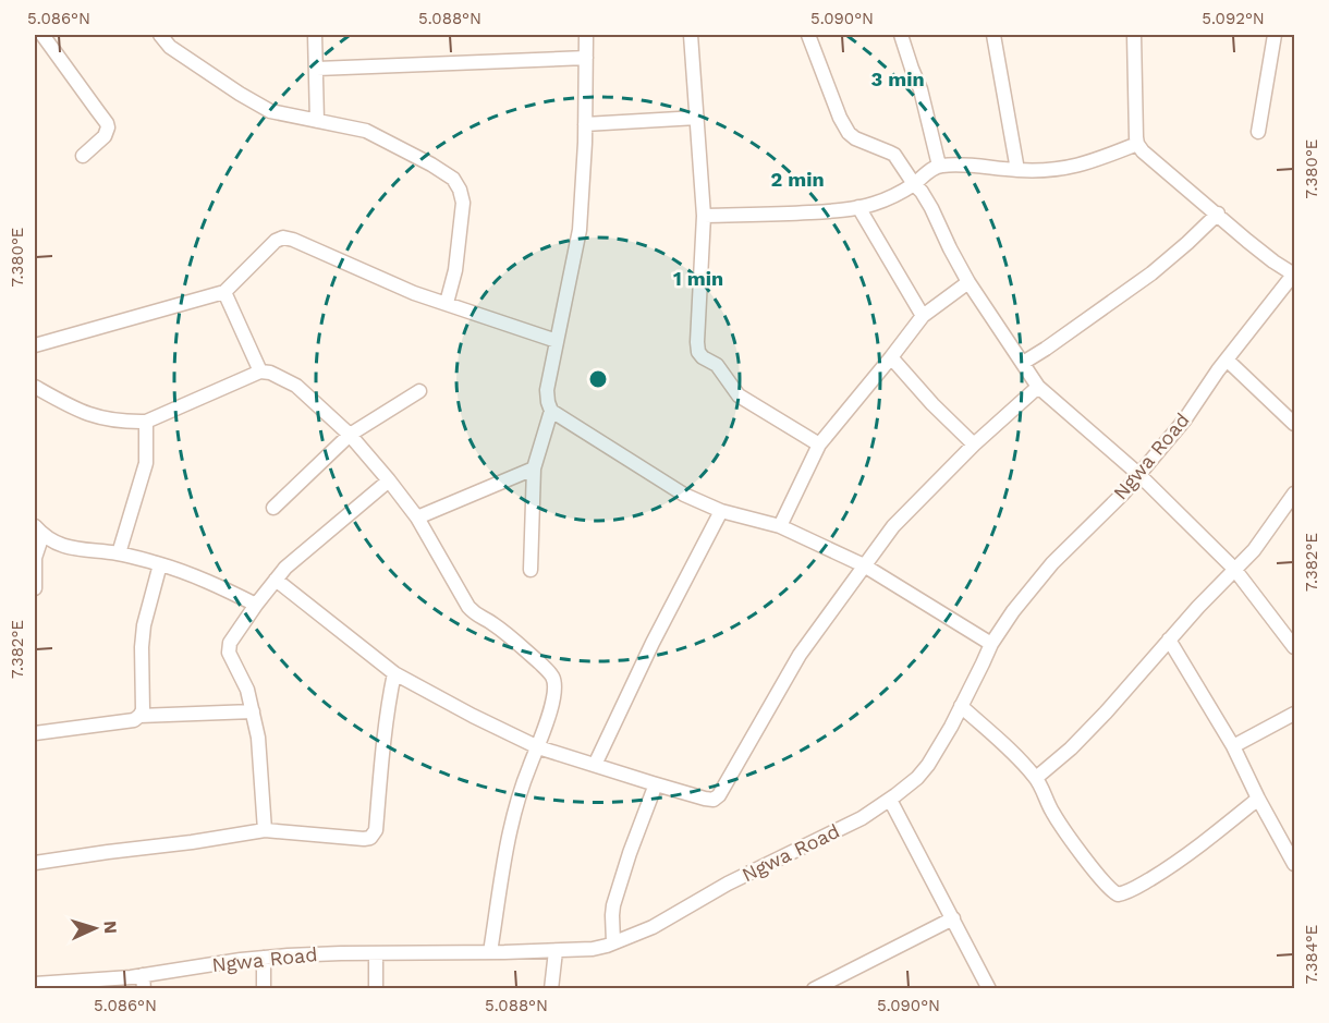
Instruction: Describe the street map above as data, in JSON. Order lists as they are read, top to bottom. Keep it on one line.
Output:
{"streets":{"street":["Ngwa Road"]},"north":"right","coordinates":["5.086°N","5.088°N","5.090°N","5.092°N","7.380°E","7.382°E","7.384°E"],"rings":["3 min","2 min","1 min"]}
